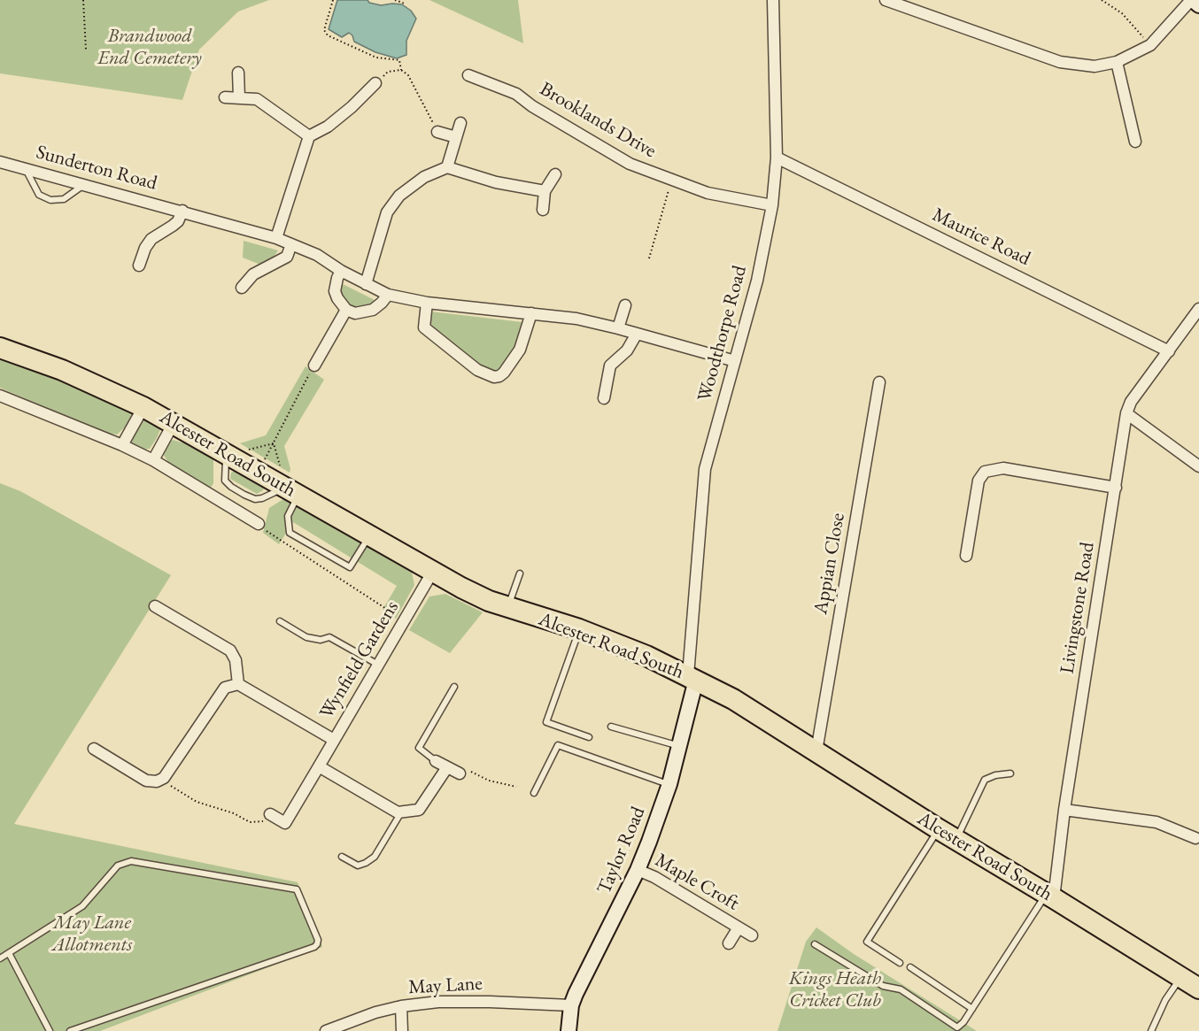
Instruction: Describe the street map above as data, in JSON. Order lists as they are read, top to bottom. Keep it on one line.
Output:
{"streets":{"highway":["Alcester Road South"],"street":["Brooklands Drive","Sunderton Road","Maurice Road","Woodthorpe Road","Appian Close","Livingstone Road","Wynfield Gardens","Taylor Road","Maple Croft","May Lane"]},"crossings":[["Brooklands Drive","Woodthorpe Road"],["Sunderton Road","Woodthorpe Road"],["Maurice Road","Woodthorpe Road"],["Woodthorpe Road","Alcester Road South"],["Woodthorpe Road","Taylor Road"],["Alcester Road South","Appian Close"],["Alcester Road South","Livingstone Road"],["Alcester Road South","Wynfield Gardens"],["Alcester Road South","Taylor Road"],["Taylor Road","Maple Croft"],["Taylor Road","May Lane"]],"parks":["Brandwood End Cemetery","May Lane Allotments","Kings Heath Cricket Club"]}
